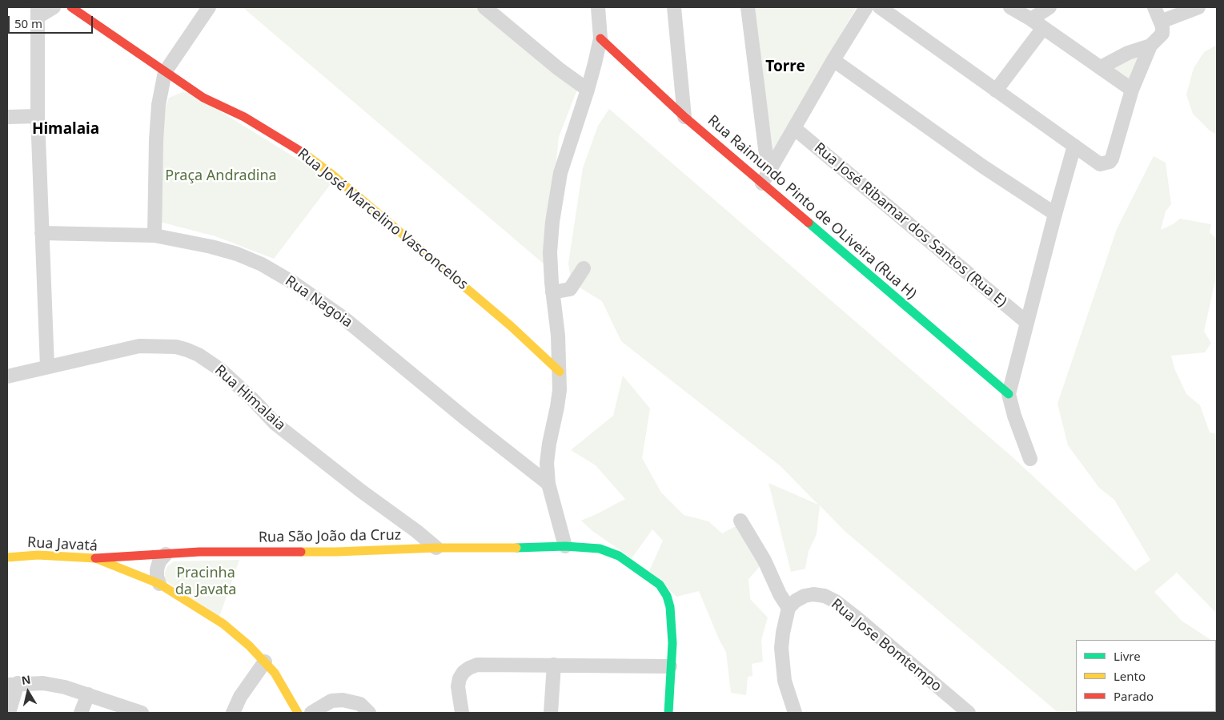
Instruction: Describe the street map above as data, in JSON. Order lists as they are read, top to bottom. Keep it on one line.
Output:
{"streets":{"street":["Rua Raimundo Pinto de OLiveira (Rua H)","Rua José Marcelino Vasconcelos","Rua José Ribamar dos Santos (Rua E)","Rua Nagoia","Rua Himalaia","Rua São João da Cruz","Rua Javatá","Rua Jose Bomtempo"]},"crossings":[["Rua Himalaia","Rua São João da Cruz"],["Rua São João da Cruz","Rua Javatá"]],"districts":["Torre","Himalaia"],"parks":["Praça Andradina","Pracinha da Javata"],"legend":["Livre","Lento","Parado"],"scale_bar":"50 m","north":"top"}
